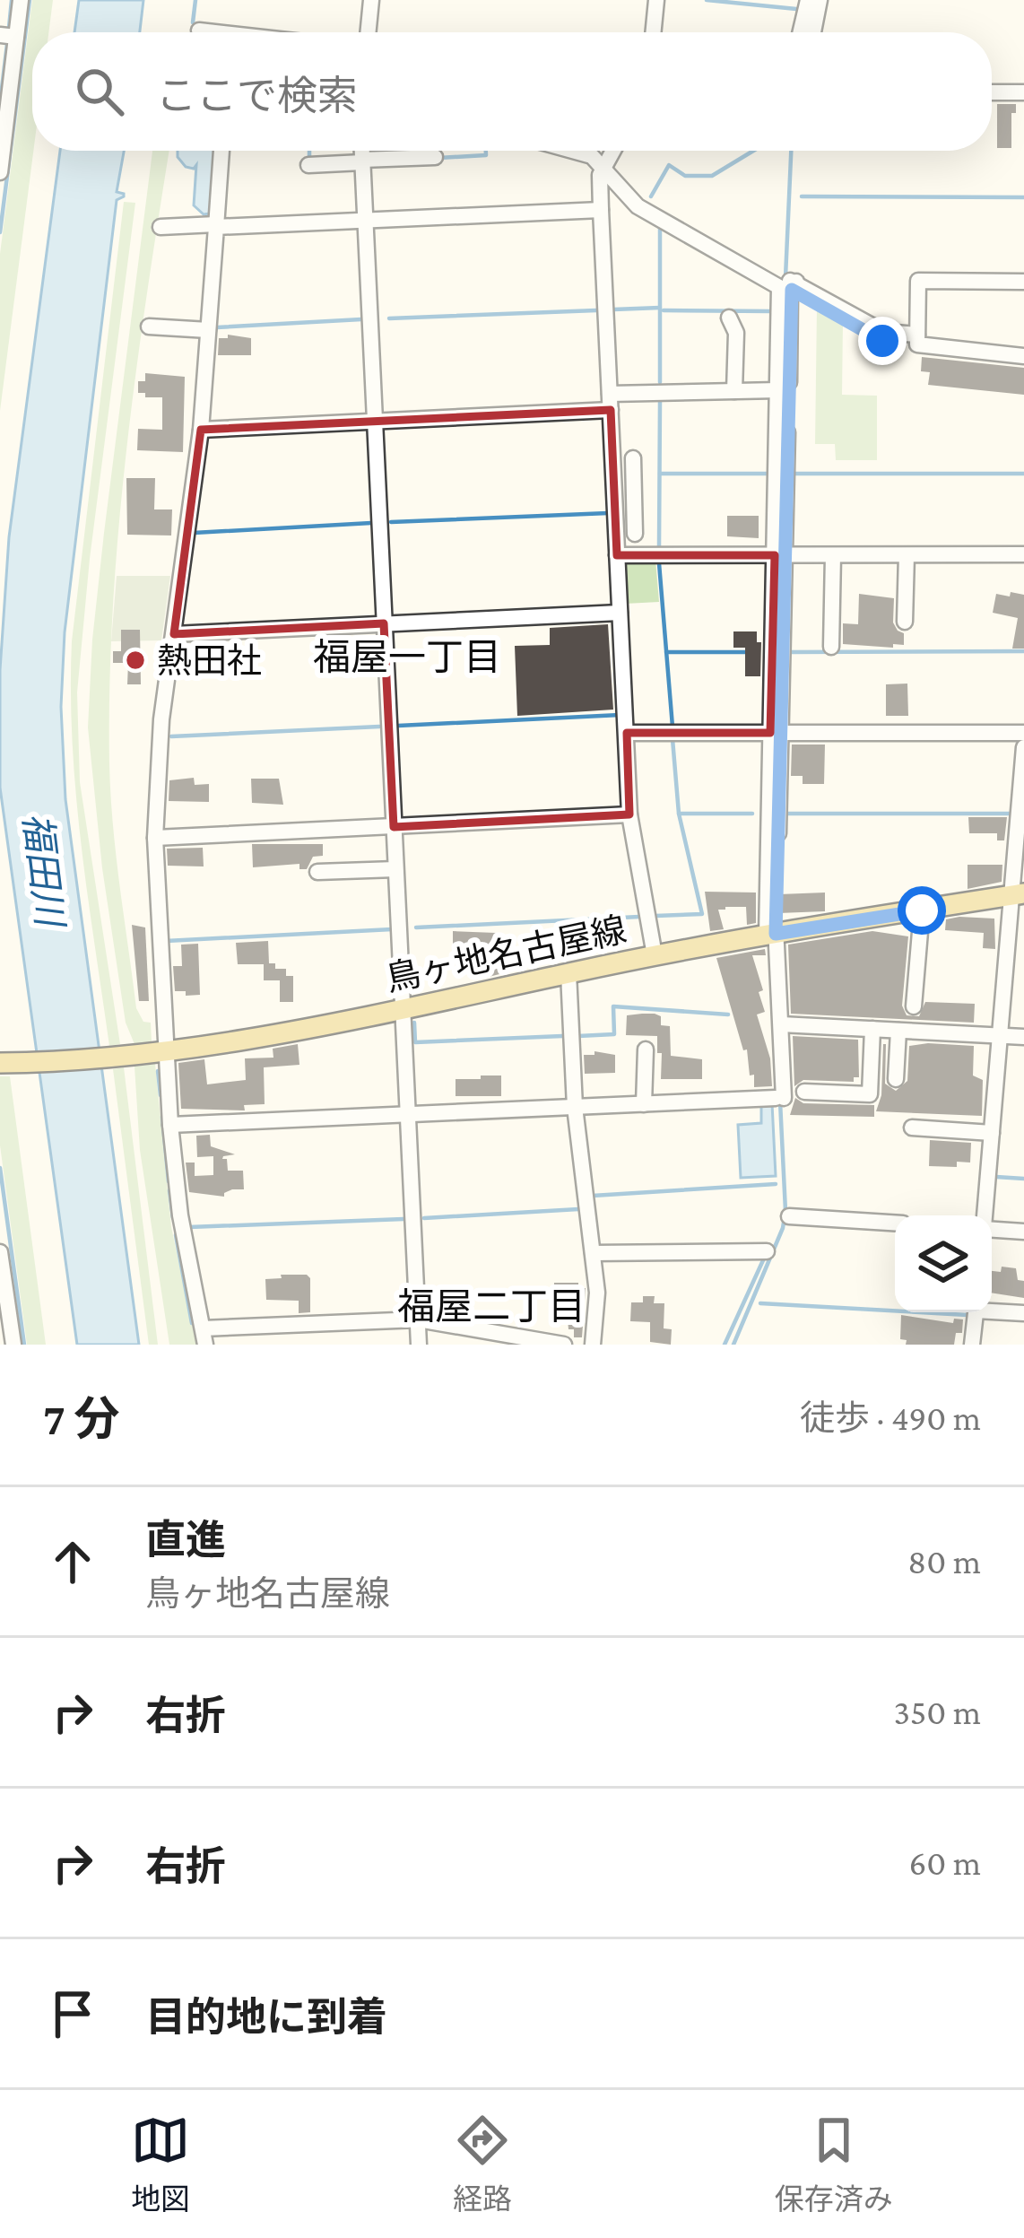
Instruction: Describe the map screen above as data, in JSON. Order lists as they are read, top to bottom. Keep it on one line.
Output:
{"streets":{"main road":["鳥ヶ地名古屋線"]},"districts":["福屋一丁目","福屋二丁目"],"water":["福田川"],"places":["熱田社"],"page":{"search":"ここで検索","heading":["7 分","徒歩 · 490 m"],"list":[["直進","鳥ヶ地名古屋線","80 m"],["右折","350 m"],["右折","60 m"],"目的地に到着"],"nav":["地図","経路","保存済み"]}}
